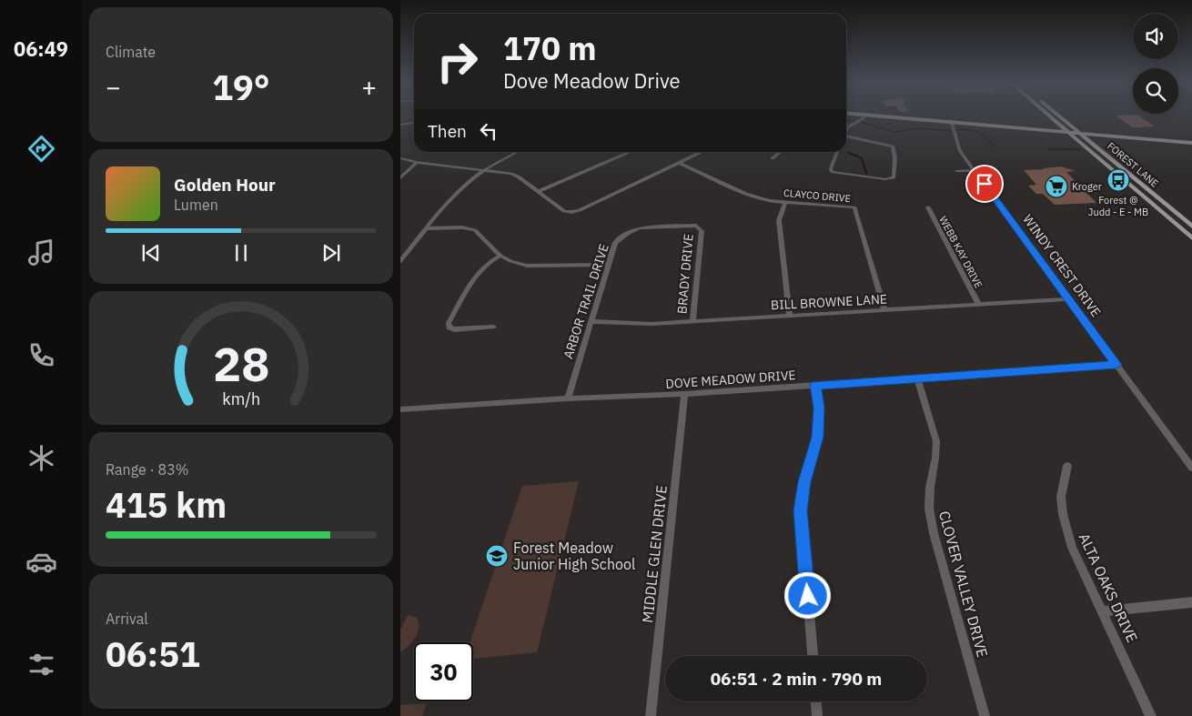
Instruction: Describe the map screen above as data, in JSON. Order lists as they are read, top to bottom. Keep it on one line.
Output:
{"streets":{"main road":["FOREST LANE"],"street":["CLAYCO DRIVE","WEBB KAY DRIVE","WINDY CREST DRIVE","BRADY DRIVE","ARBOR TRAIL DRIVE","BILL BROWNE LANE","DOVE MEADOW DRIVE","MIDDLE GLEN DRIVE","CLOVER VALLEY DRIVE","ALTA OAKS DRIVE"]},"crossings":[["CLAYCO DRIVE","BILL BROWNE LANE"],["WEBB KAY DRIVE","BILL BROWNE LANE"],["WINDY CREST DRIVE","BILL BROWNE LANE"],["WINDY CREST DRIVE","DOVE MEADOW DRIVE"],["BRADY DRIVE","ARBOR TRAIL DRIVE"],["BRADY DRIVE","BILL BROWNE LANE"],["ARBOR TRAIL DRIVE","BILL BROWNE LANE"],["ARBOR TRAIL DRIVE","DOVE MEADOW DRIVE"],["DOVE MEADOW DRIVE","MIDDLE GLEN DRIVE"],["DOVE MEADOW DRIVE","CLOVER VALLEY DRIVE"]],"places":{"bus stop":["Forest @ Judd - E - MB"],"supermarket":["Kroger"],"school or university":["Forest Meadow Junior High School"]},"page":{"tabs":"06:49","tile":["Climate",["Range · 83%","415 km"],["Arrival","06:51"]],"turn":["170 m","Dove Meadow Drive"],"heat":["−","19°","+"],"then":"Then","song":["Golden Hour","Lumen"],"limit":"30","trip":"06:51 · 2 min · 790 m","gauge":["28","km/h"]}}
